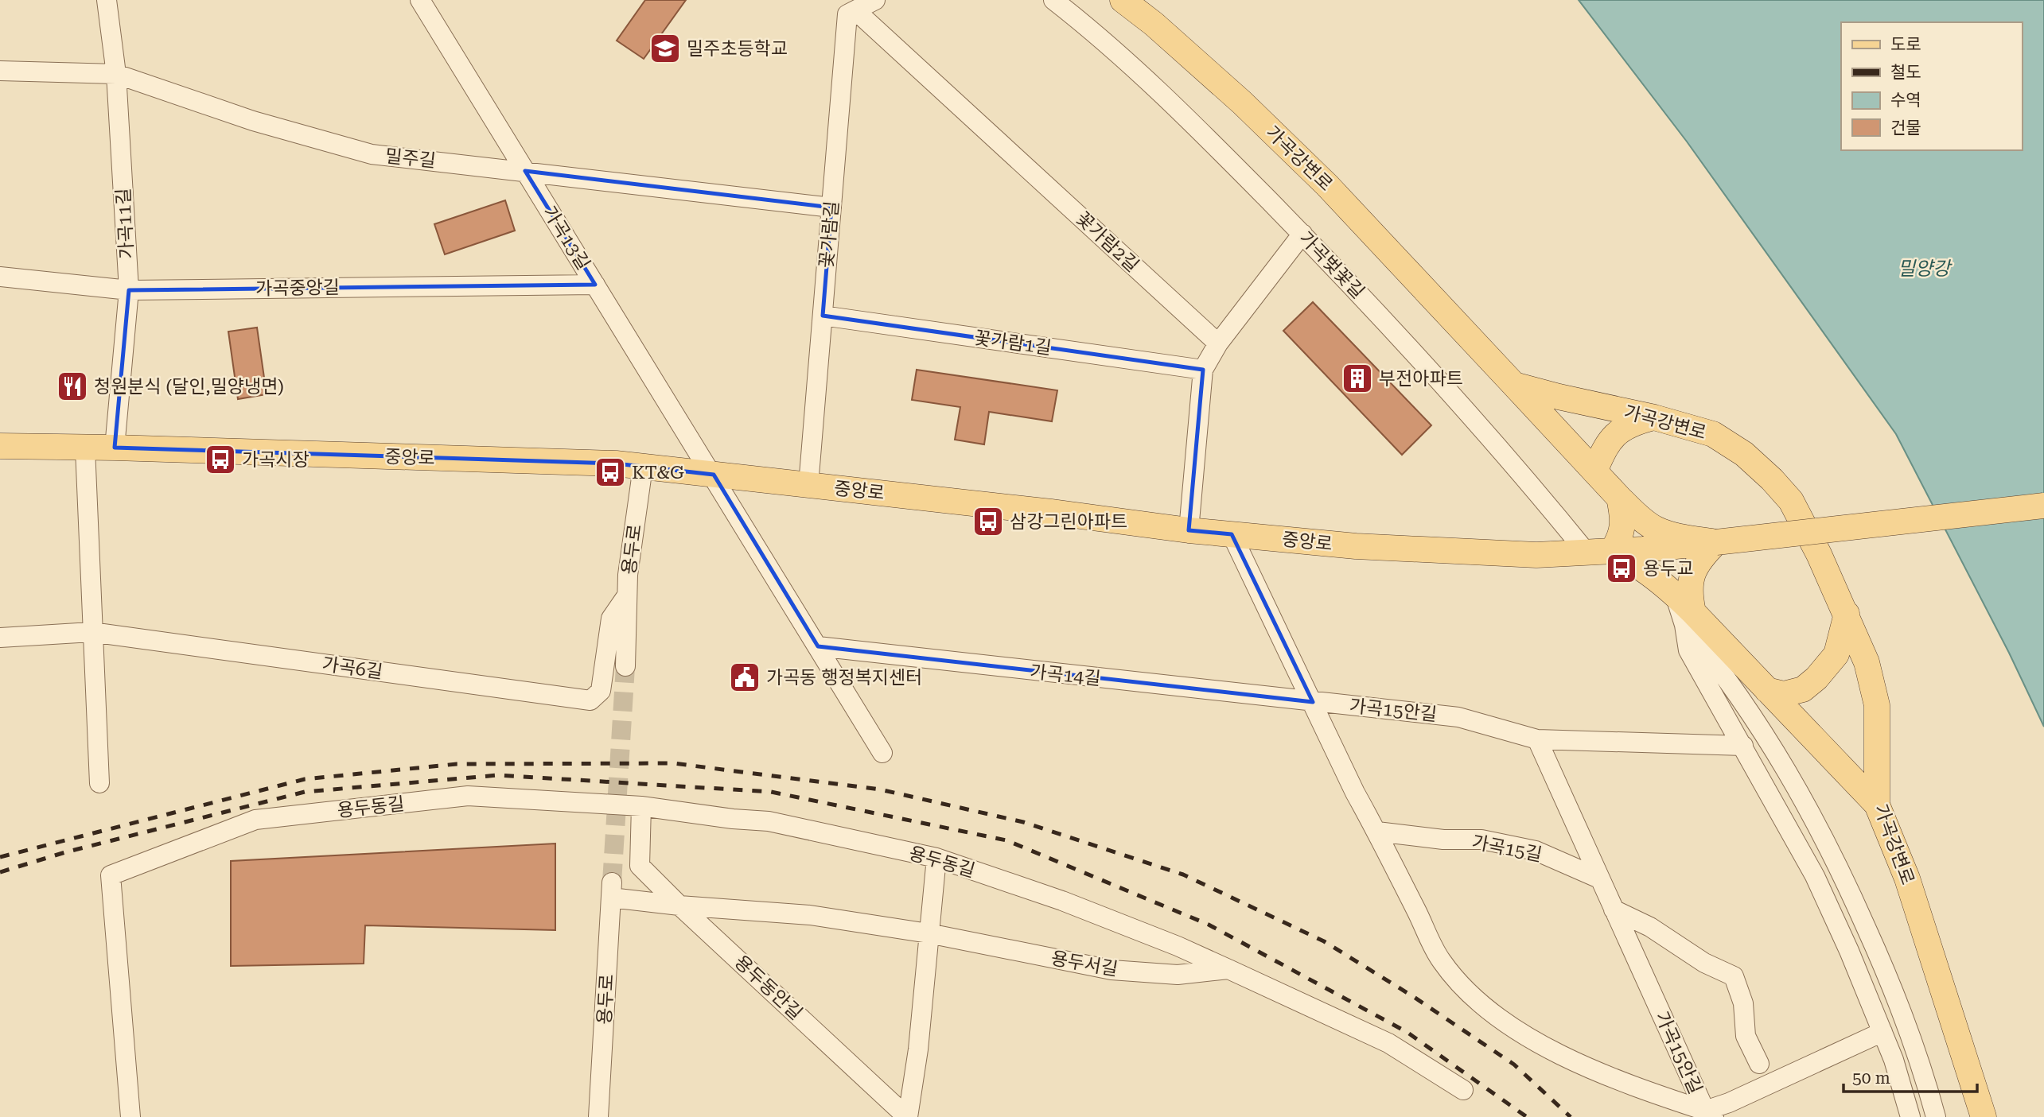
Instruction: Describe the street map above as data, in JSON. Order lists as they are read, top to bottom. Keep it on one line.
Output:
{"streets":{"main road":["가곡강변로","중앙로"],"street":["밀주길","가곡11길","꽃가람길","가곡13길","꽃가람2길","가곡벚꽃길","가곡중앙길","꽃가람1길","용두로","가곡6길","가곡14길","가곡15안길","용두동길","가곡15길","용두서길","용두동안길"]},"crossings":[["밀주길","가곡11길"],["밀주길","꽃가람길"],["밀주길","가곡13길"],["가곡11길","가곡중앙길"],["가곡11길","중앙로"],["꽃가람길","꽃가람2길"],["꽃가람길","꽃가람1길"],["꽃가람길","중앙로"],["가곡13길","가곡중앙길"],["가곡13길","중앙로"],["가곡벚꽃길","중앙로"],["중앙로","용두로"],["용두로","가곡6길"],["용두로","용두서길"],["용두로","용두동안길"],["가곡14길","가곡15안길"],["가곡15안길","가곡15길"],["용두동길","용두서길"],["용두서길","용두동안길"]],"water":["밀양강"],"places":{"school or university":["밀주초등학교"],"building":["부전아파트"],"restaurant":["청원분식 (달인,밀양냉면)"],"bus stop":["가곡시장","KT&G","삼강그린아파트","용두교"],"public building":["가곡동 행정복지센터"]},"legend":["도로","철도","수역","건물"],"scale_bar":"50 m"}
